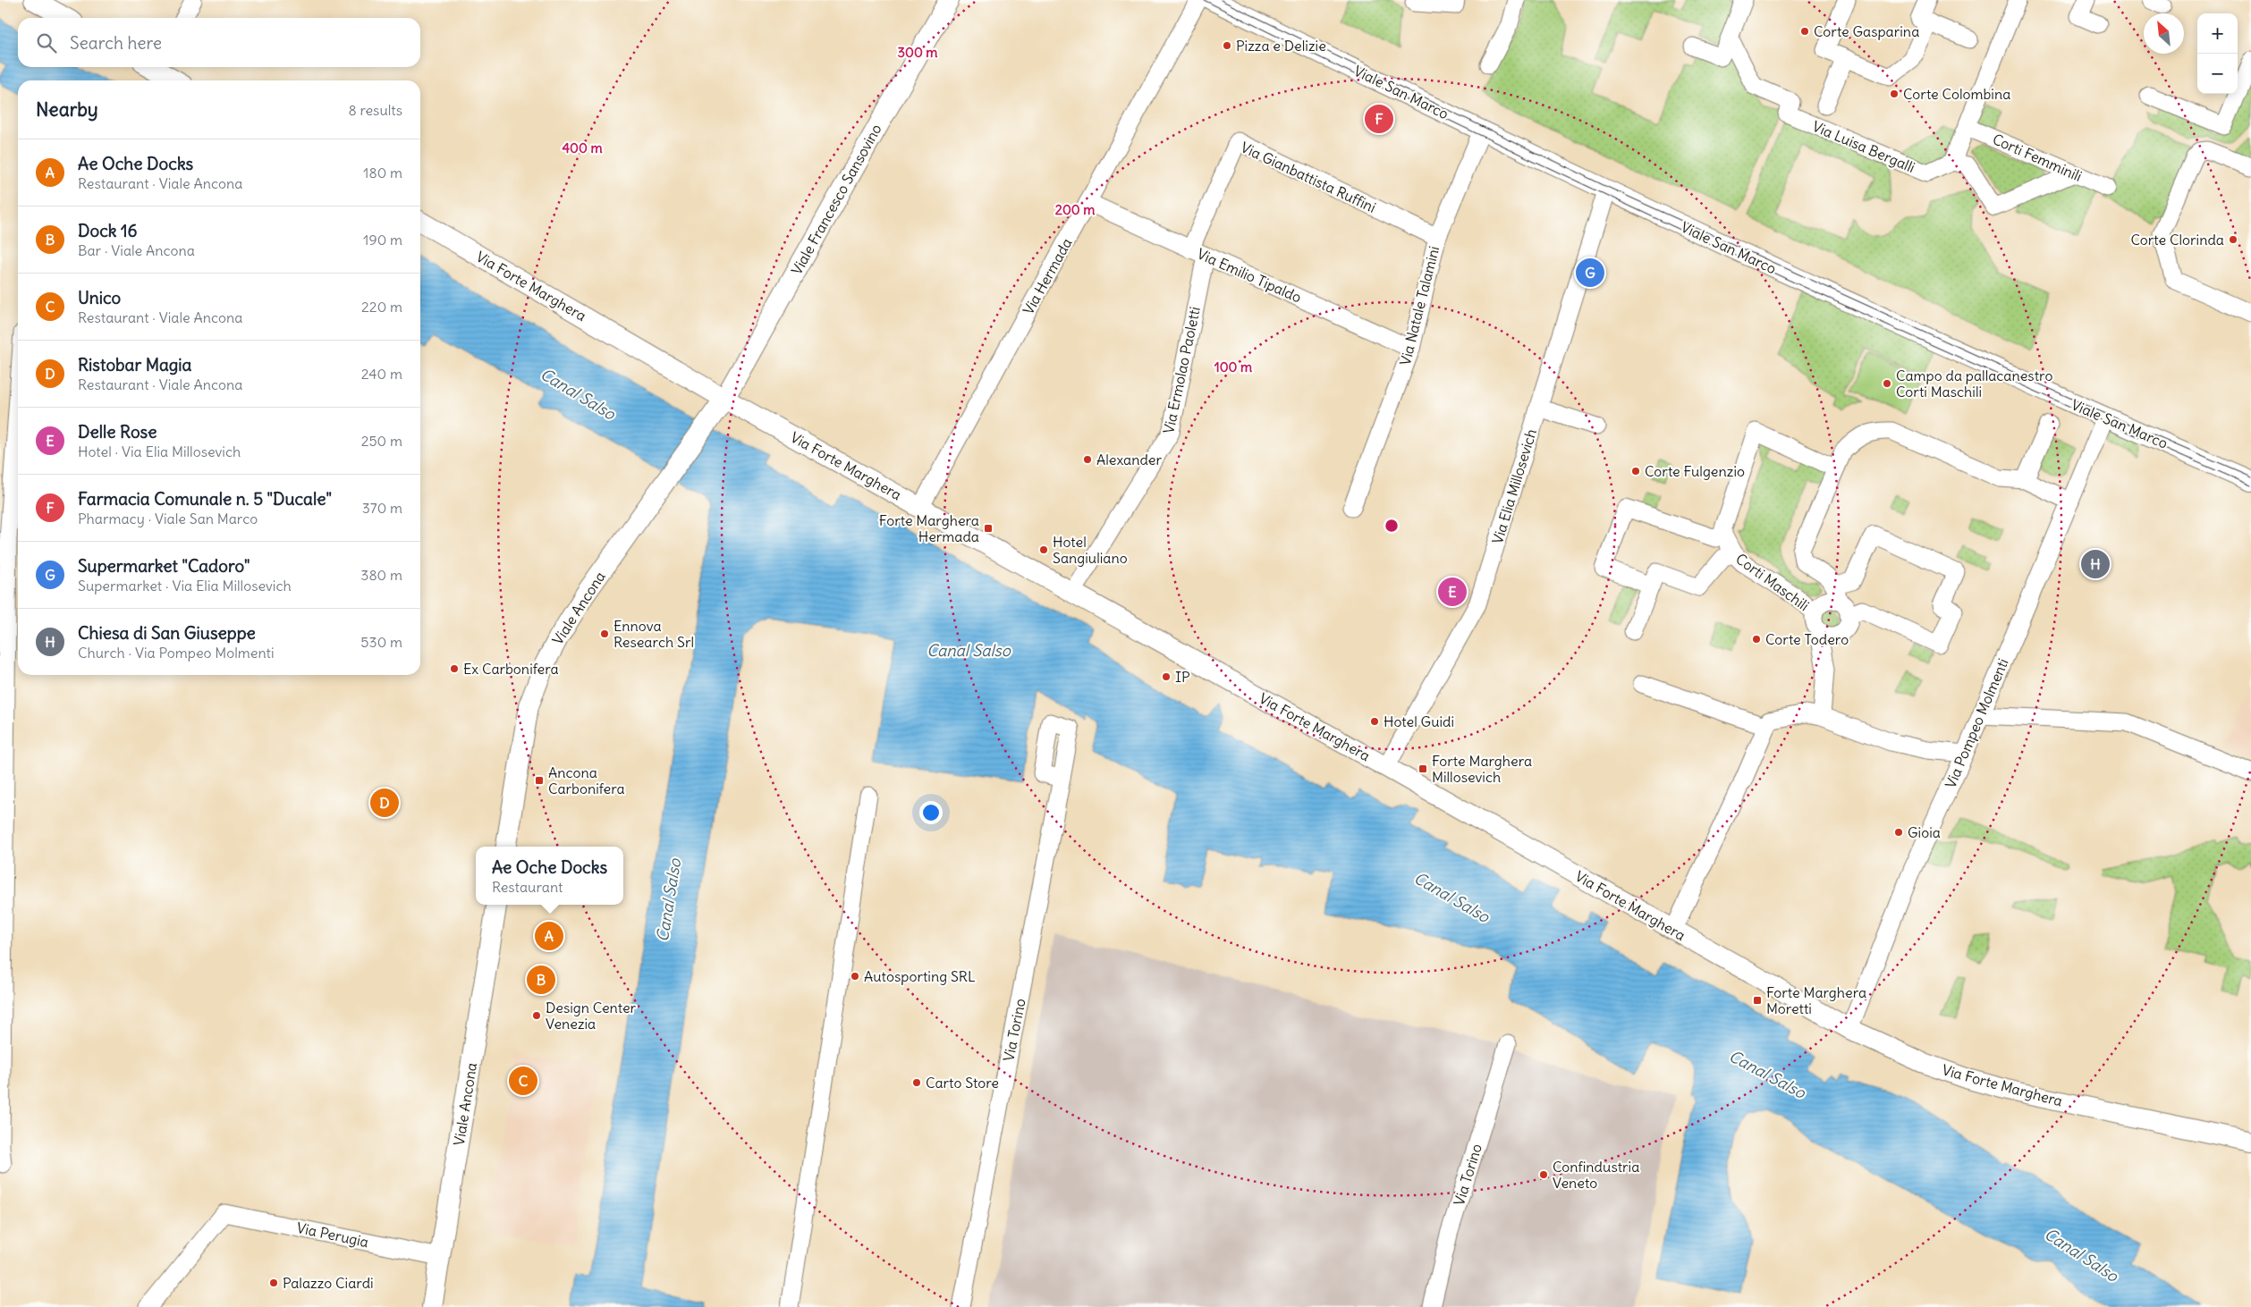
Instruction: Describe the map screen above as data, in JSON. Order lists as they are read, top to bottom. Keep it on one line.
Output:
{"streets":{"street":["Viale San Marco","Via Luisa Bergalli","Corti Femminili","Via Gianbattista Ruffini","Viale Francesco Sansovino","Via Emilio Tipaldo","Via Hermada","Via Forte Marghera","Via Natale Talamini","Via Ermolao Paoletti","Via Elia Millosevich","Corti Maschili","Viale Ancona","Via Pompeo Molmenti","Via Torino","Via Perugia"]},"crossings":[["Viale San Marco","Via Natale Talamini"],["Viale San Marco","Via Elia Millosevich"],["Viale San Marco","Via Pompeo Molmenti"],["Via Gianbattista Ruffini","Via Emilio Tipaldo"],["Via Gianbattista Ruffini","Via Natale Talamini"],["Via Gianbattista Ruffini","Via Ermolao Paoletti"],["Viale Francesco Sansovino","Via Forte Marghera"],["Viale Francesco Sansovino","Viale Ancona"],["Via Emilio Tipaldo","Via Hermada"],["Via Emilio Tipaldo","Via Natale Talamini"],["Via Emilio Tipaldo","Via Ermolao Paoletti"],["Via Hermada","Via Forte Marghera"],["Via Forte Marghera","Via Ermolao Paoletti"],["Via Forte Marghera","Via Elia Millosevich"],["Via Forte Marghera","Viale Ancona"],["Via Forte Marghera","Via Pompeo Molmenti"],["Viale Ancona","Via Perugia"]],"water":["Canal Salso"],"places":{"other":["Corte Gasparina","Pizza e Delizie","Corte Colombina","Corte Clorinda","Campo da pallacanestro Corti Maschili","Alexander","Corte Fulgenzio","Hotel Sangiuliano","Ennova Research Srl","Corte Todero","Ex Carbonifera","IP","Hotel Guidi","Gioia","Autosporting SRL","Design Center Venezia","Carto Store","Confindustria Veneto","Palazzo Ciardi"],"transit":["Forte Marghera Hermada","Forte Marghera Millosevich","Ancona Carbonifera","Forte Marghera Moretti"]},"north":"top left","page":{"map_buttons":["+","−"],"search":"Search here","heading":["Nearby","8 results"],"pins":["F","G","H","E","D","A","B","C"],"list":[{"mark":"A","name":"Ae Oche Docks","note":"Restaurant · Viale Ancona","value":"180 m"},{"mark":"B","name":"Dock 16","note":"Bar · Viale Ancona","value":"190 m"},{"mark":"C","name":"Unico","note":"Restaurant · Viale Ancona","value":"220 m"},{"mark":"D","name":"Ristobar Magia","note":"Restaurant · Viale Ancona","value":"240 m"},{"mark":"E","name":"Delle Rose","note":"Hotel · Via Elia Millosevich","value":"250 m"},{"mark":"F","name":"Farmacia Comunale n. 5 \"Ducale\"","note":"Pharmacy · Viale San Marco","value":"370 m"},{"mark":"G","name":"Supermarket \"Cadoro\"","note":"Supermarket · Via Elia Millosevich","value":"380 m"},{"mark":"H","name":"Chiesa di San Giuseppe","note":"Church · Via Pompeo Molmenti","value":"530 m"}],"popup":["Ae Oche Docks","Restaurant"]},"rings":["300 m","400 m","200 m","100 m"]}
